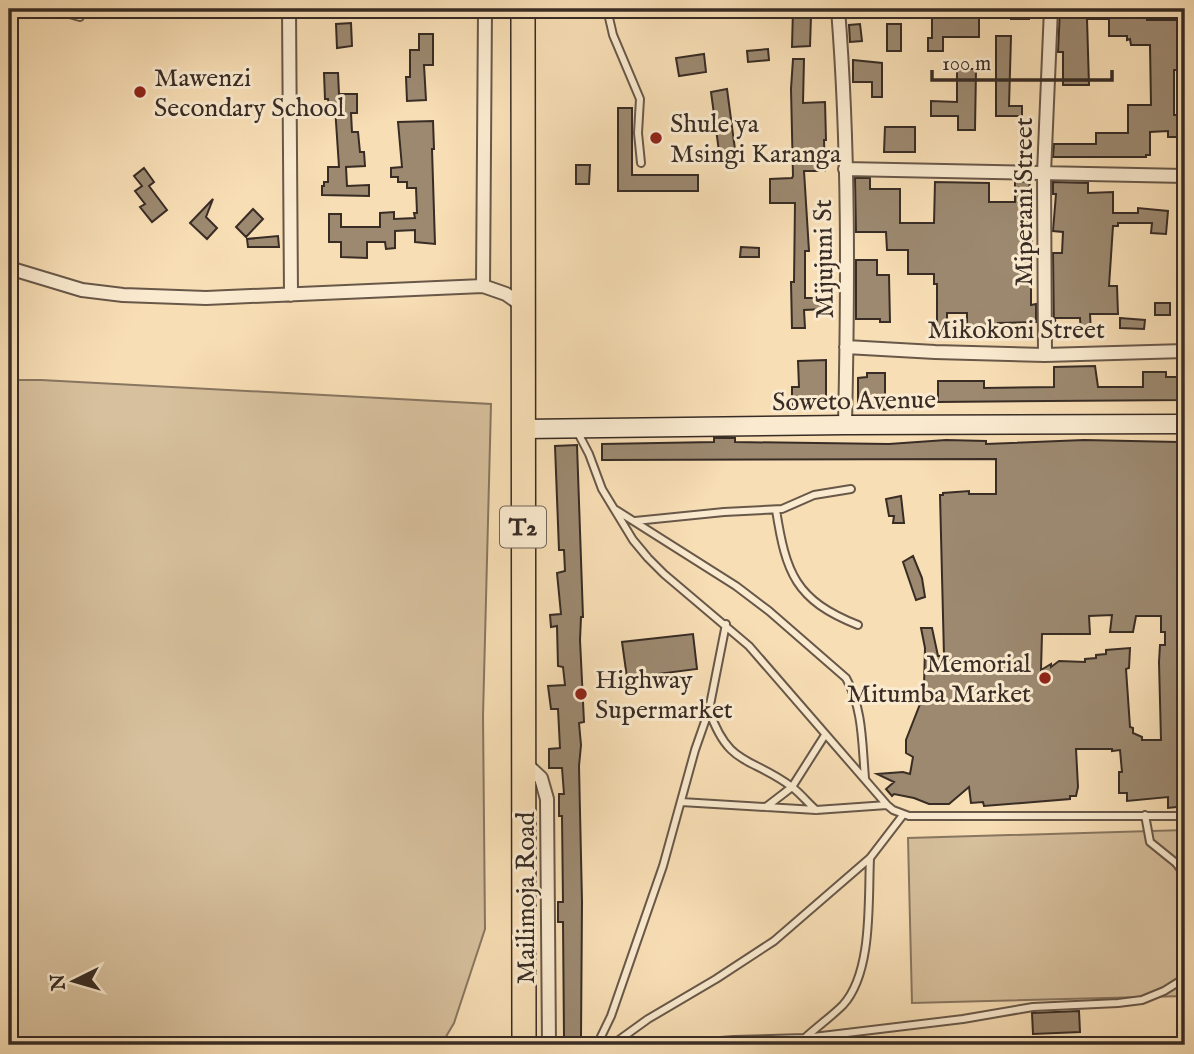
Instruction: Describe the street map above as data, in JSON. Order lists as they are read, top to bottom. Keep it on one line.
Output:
{"streets":{"highway":["T2"],"street":["Miperani Street","Mijujuni St","Mikokoni Street","Soweto Avenue","Mailimoja Road"]},"crossings":[["Miperani Street","Mikokoni Street"],["Mijujuni St","Mikokoni Street"],["Mijujuni St","Soweto Avenue"],["Soweto Avenue","T2"],["T2","Mailimoja Road"]],"places":["Mawenzi Secondary School","Shule ya Msingi Karanga","Memorial Mitumba Market","Highway Supermarket"],"scale_bar":"100 m","north":"left"}
